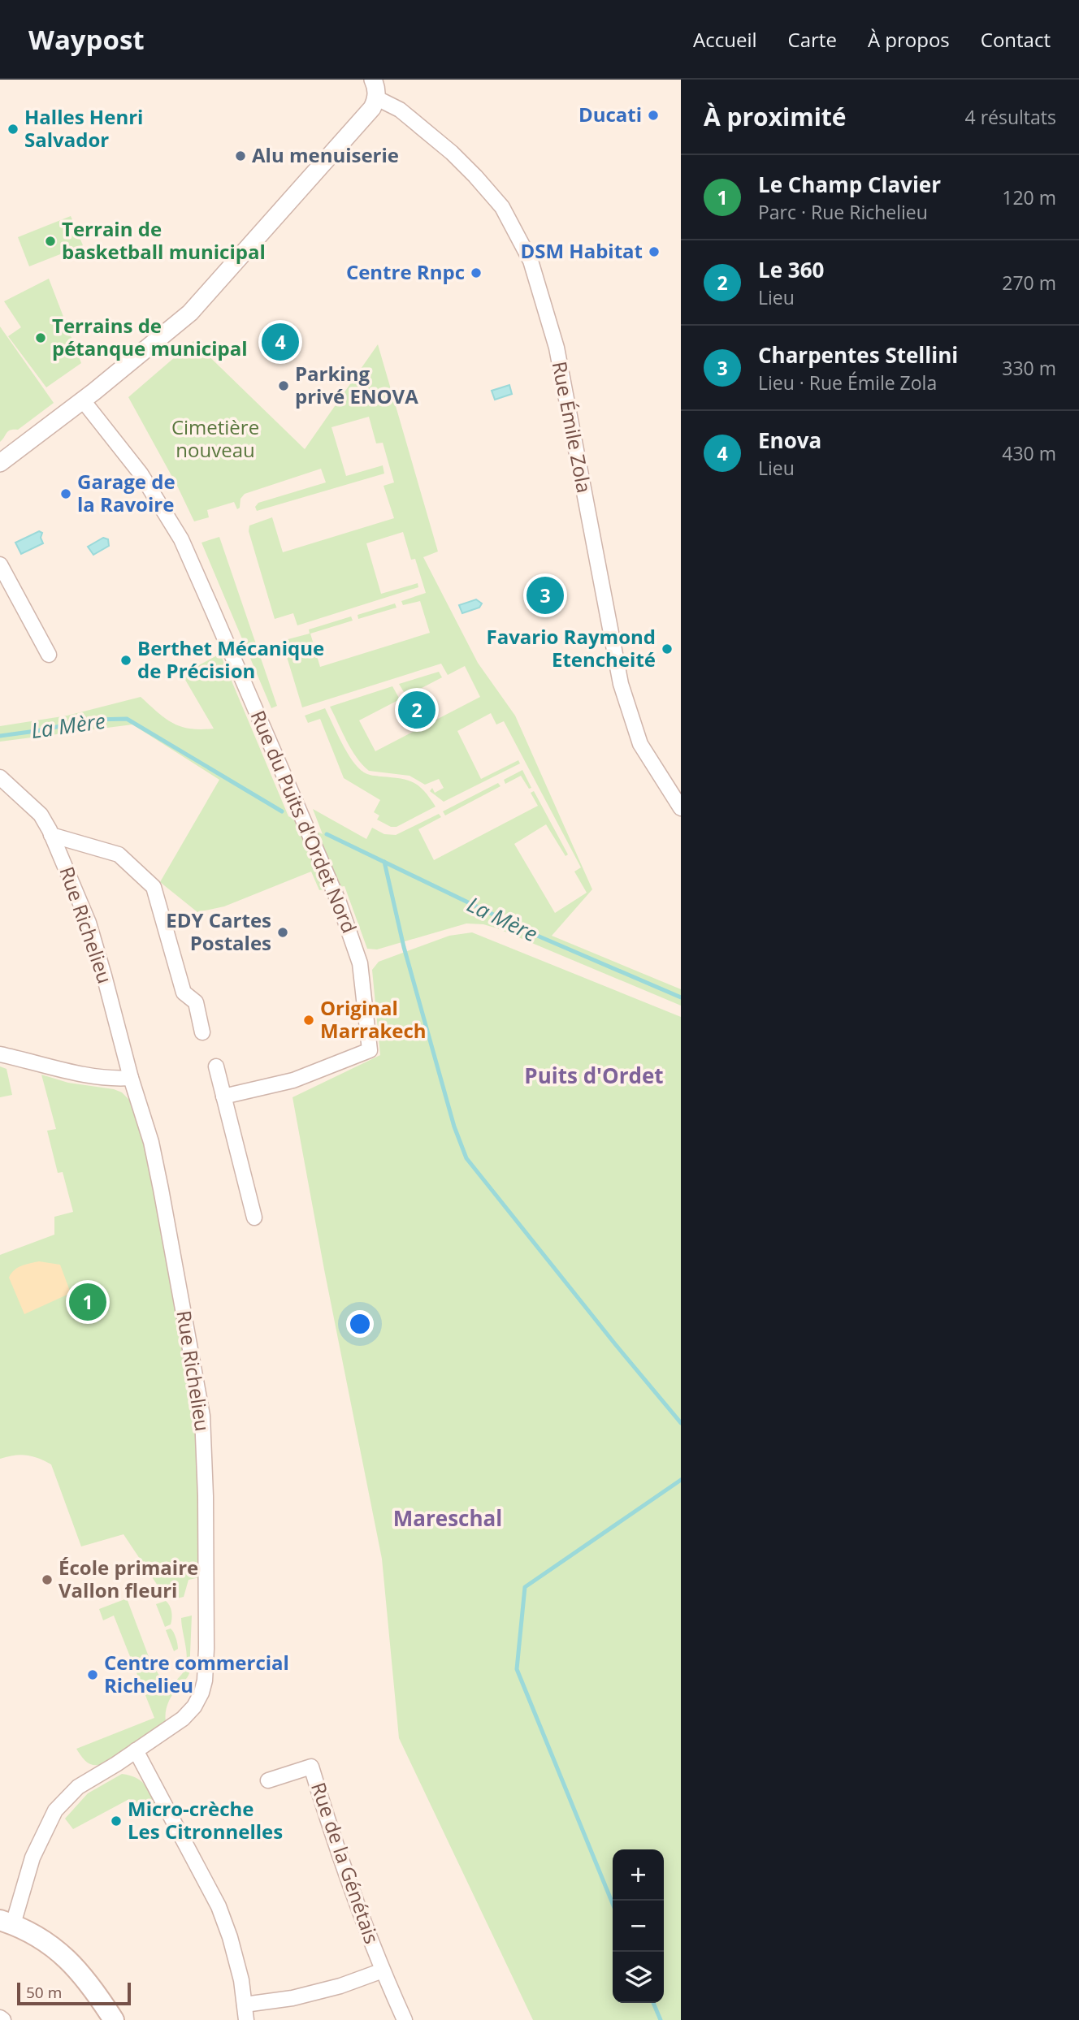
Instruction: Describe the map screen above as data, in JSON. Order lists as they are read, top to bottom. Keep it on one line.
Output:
{"streets":{"street":["Rue Émile Zola","Rue du Puits d'Ordet Nord","Rue Richelieu","Rue de la Génétais"]},"districts":["Puits d'Ordet","Mareschal"],"water":["La Mère"],"parks":["Cimetière nouveau"],"places":["Ducati","Halles Henri Salvador","Alu menuiserie","Terrain de basketball municipal","DSM Habitat","Centre Rnpc","Terrains de pétanque municipal","Parking privé ENOVA","Garage de la Ravoire","Favario Raymond Etencheité","Berthet Mécanique de Précision","EDY Cartes Postales","Original Marrakech","École primaire Vallon fleuri","Centre commercial Richelieu","Micro-crèche Les Citronnelles"],"scale_bar":"50 m","page":{"header":"Waypost","nav":["Accueil","Carte","À propos","Contact"],"heading":["À proximité","4 résultats"],"list":[{"mark":"1","name":"Le Champ Clavier","note":"Parc · Rue Richelieu","value":"120 m"},{"mark":"2","name":"Le 360","note":"Lieu","value":"270 m"},{"mark":"3","name":"Charpentes Stellini","note":"Lieu · Rue Émile Zola","value":"330 m"},{"mark":"4","name":"Enova","note":"Lieu","value":"430 m"}],"pins":["4","3","2","1"],"map_buttons":["+","−"],"scale":"50 m"}}
